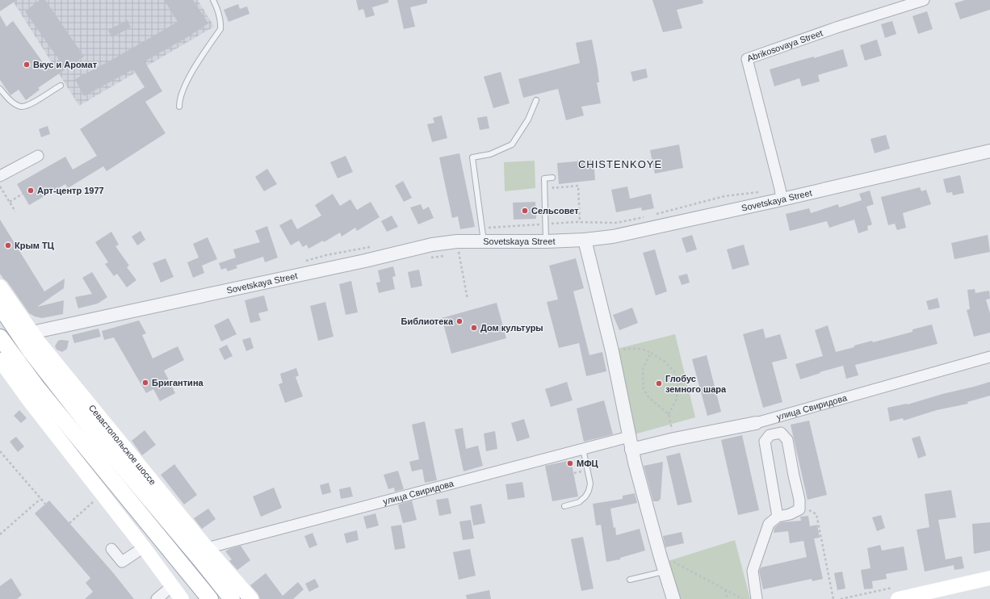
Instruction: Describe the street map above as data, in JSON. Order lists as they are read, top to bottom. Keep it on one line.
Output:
{"streets":{"main road":["Севастопольское шоссе"],"street":["Abrikosovaya Street","Sovetskaya Street","улица Свиридова"]},"crossings":[["Abrikosovaya Street","Sovetskaya Street"],["Sovetskaya Street","Севастопольское шоссе"],["улица Свиридова","Севастопольское шоссе"]],"districts":["CHISTENKOYE"],"places":["Вкус и Аромат","Арт-центр 1977","Сельсовет","Крым ТЦ","Библиотека","Дом культуры","Бригантина","Глобус земного шара","МФЦ"]}
